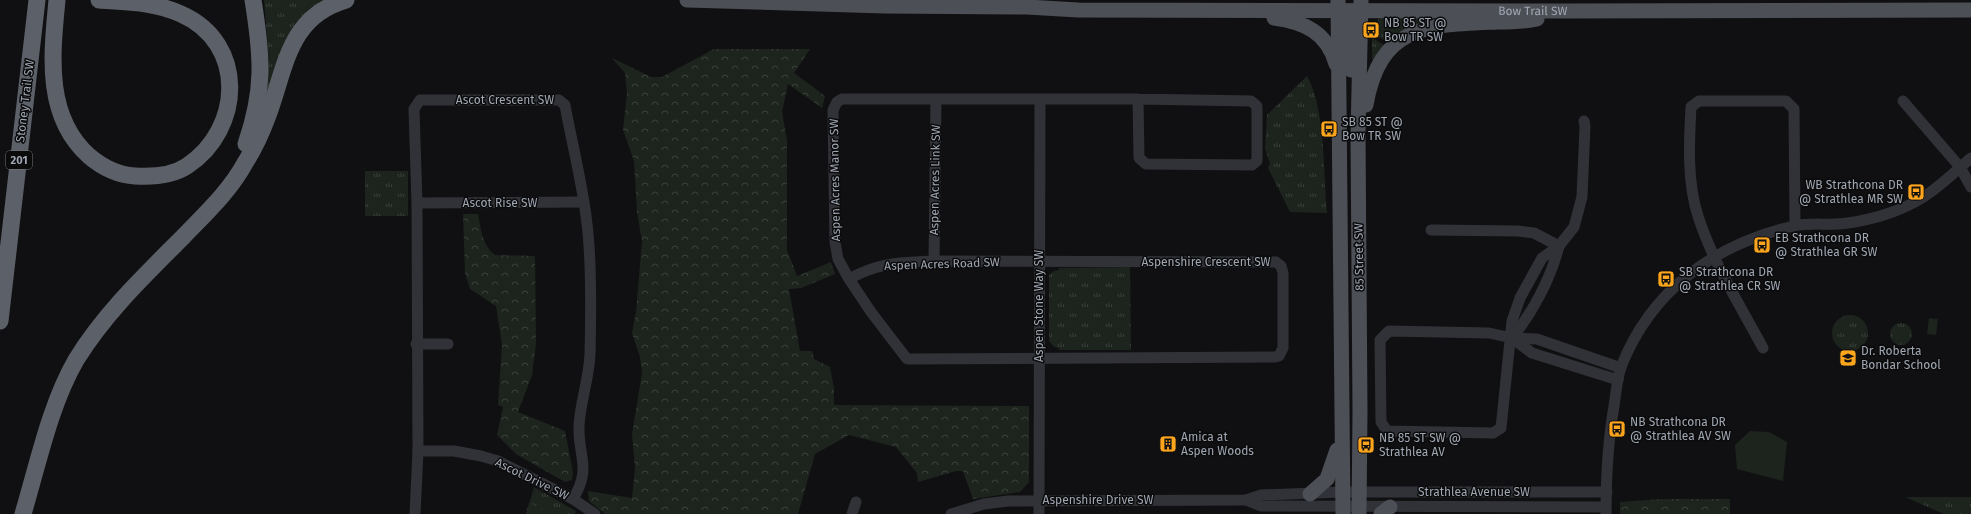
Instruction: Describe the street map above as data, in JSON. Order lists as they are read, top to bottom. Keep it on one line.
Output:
{"streets":{"highway":["Stoney Trail SW","201"],"main road":["Bow Trail SW","85 Street SW"],"street":["Ascot Crescent SW","Aspen Acres Manor SW","Aspen Acres Link SW","Ascot Rise SW","Aspenshire Crescent SW","Aspen Acres Road SW","Aspen Stone Way SW","Ascot Drive SW","Strathlea Avenue SW","Aspenshire Drive SW"]},"crossings":[["Bow Trail SW","85 Street SW"],["Ascot Crescent SW","Ascot Rise SW"],["Ascot Crescent SW","Ascot Drive SW"],["Aspen Acres Manor SW","Aspen Acres Link SW"],["Aspen Acres Manor SW","Aspenshire Crescent SW"],["Aspen Acres Manor SW","Aspen Acres Road SW"],["Aspen Acres Manor SW","Aspen Stone Way SW"],["Aspen Acres Link SW","Aspen Acres Road SW"],["85 Street SW","Strathlea Avenue SW"],["85 Street SW","Aspenshire Drive SW"],["Aspenshire Crescent SW","Aspen Acres Road SW"],["Aspenshire Crescent SW","Aspen Stone Way SW"],["Aspen Acres Road SW","Aspen Stone Way SW"],["Aspen Stone Way SW","Aspenshire Drive SW"],["Strathlea Avenue SW","Aspenshire Drive SW"]],"places":{"bus stop":["NB 85 ST @ Bow TR SW","SB 85 ST @ Bow TR SW","WB Strathcona DR @ Strathlea MR SW","EB Strathcona DR @ Strathlea GR SW","SB Strathcona DR @ Strathlea CR SW","NB Strathcona DR @ Strathlea AV SW","NB 85 ST SW @ Strathlea AV"],"school or university":["Dr. Roberta Bondar School"],"building":["Amica at Aspen Woods"]}}
